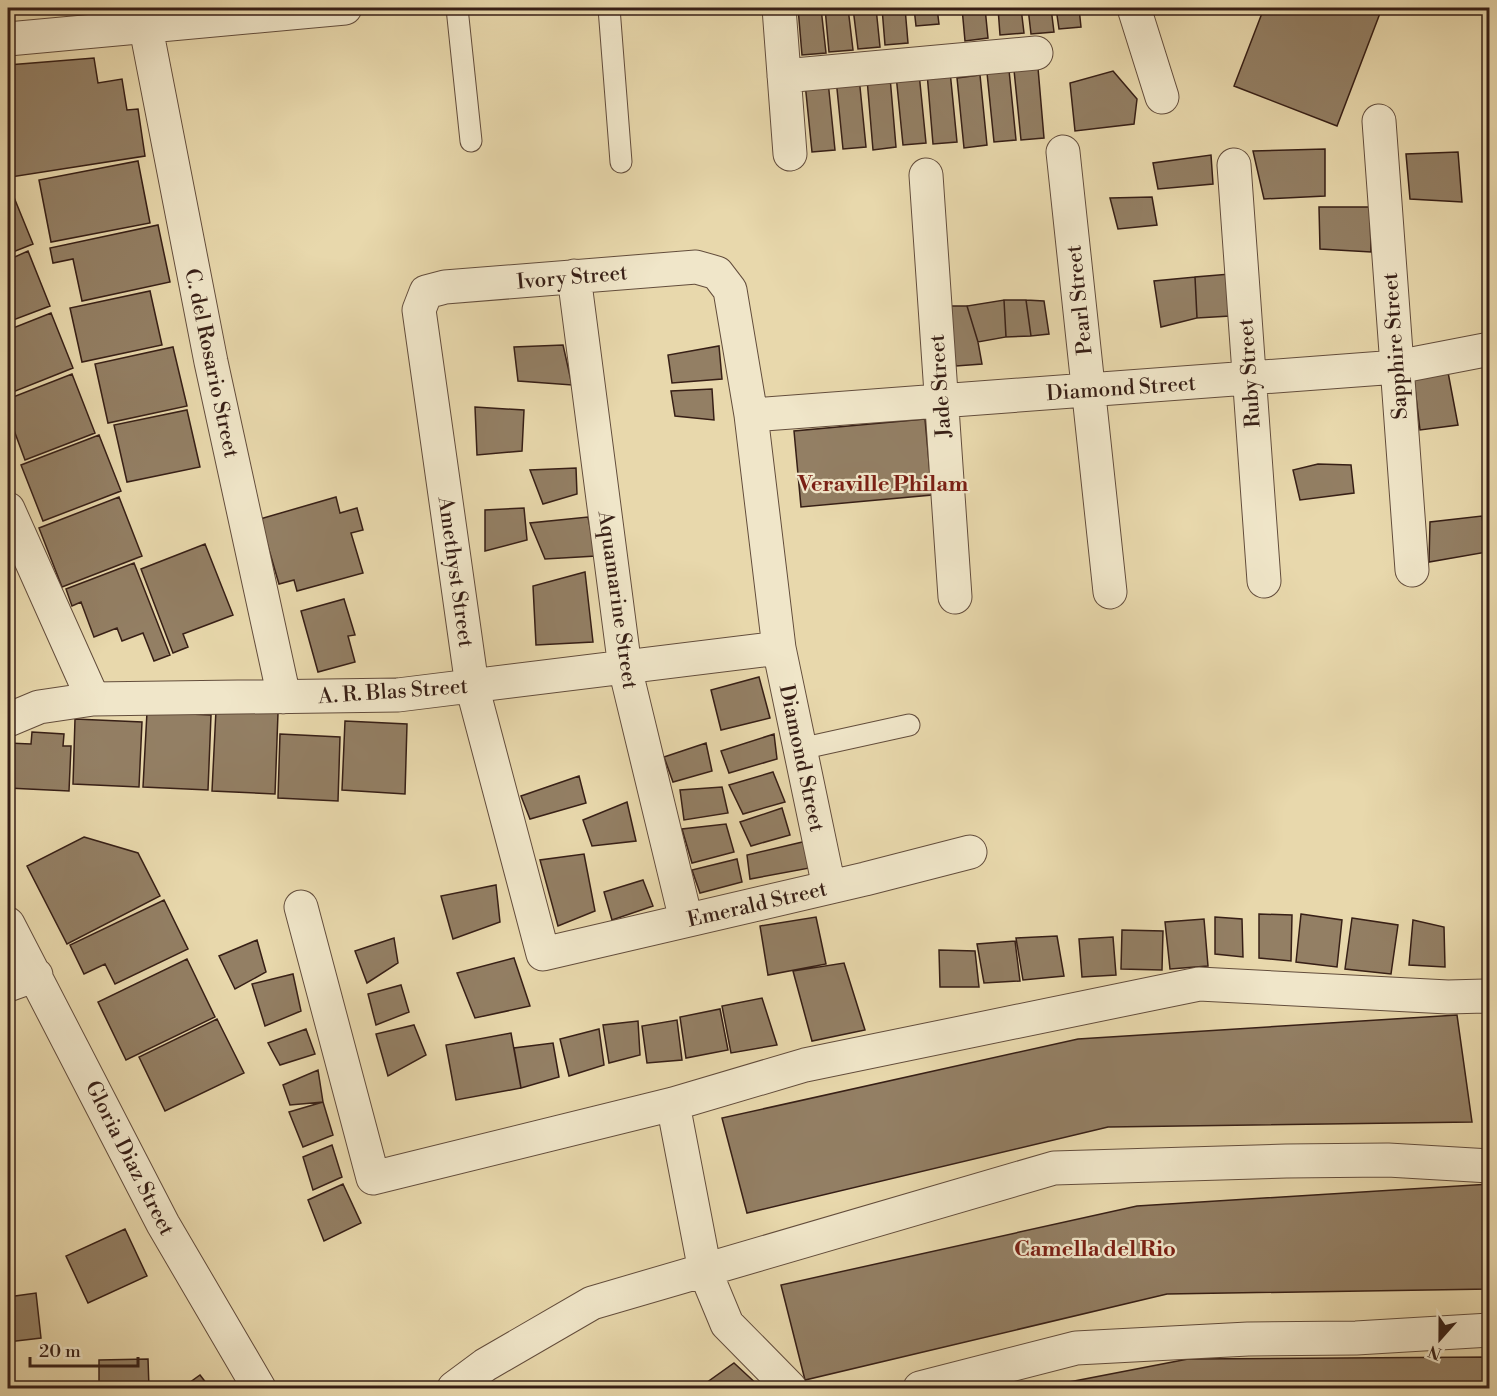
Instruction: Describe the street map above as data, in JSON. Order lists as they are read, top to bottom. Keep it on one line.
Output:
{"streets":{"street":["Ivory Street","Pearl Street","Sapphire Street","C. del Rosario Street","Ruby Street","Jade Street","Diamond Street","Amethyst Street","Aquamarine Street","A. R. Blas Street","Emerald Street","Gloria Diaz Street"]},"crossings":[["Ivory Street","Diamond Street"],["Ivory Street","Amethyst Street"],["Ivory Street","Aquamarine Street"],["Pearl Street","Diamond Street"],["Sapphire Street","Diamond Street"],["C. del Rosario Street","A. R. Blas Street"],["Ruby Street","Diamond Street"],["Jade Street","Diamond Street"],["Diamond Street","A. R. Blas Street"],["Diamond Street","Emerald Street"],["Amethyst Street","A. R. Blas Street"],["Amethyst Street","Emerald Street"],["Aquamarine Street","A. R. Blas Street"],["Aquamarine Street","Emerald Street"]],"districts":["Veraville Philam","Camella del Rio"],"scale_bar":"20 m","north":"bottom"}
